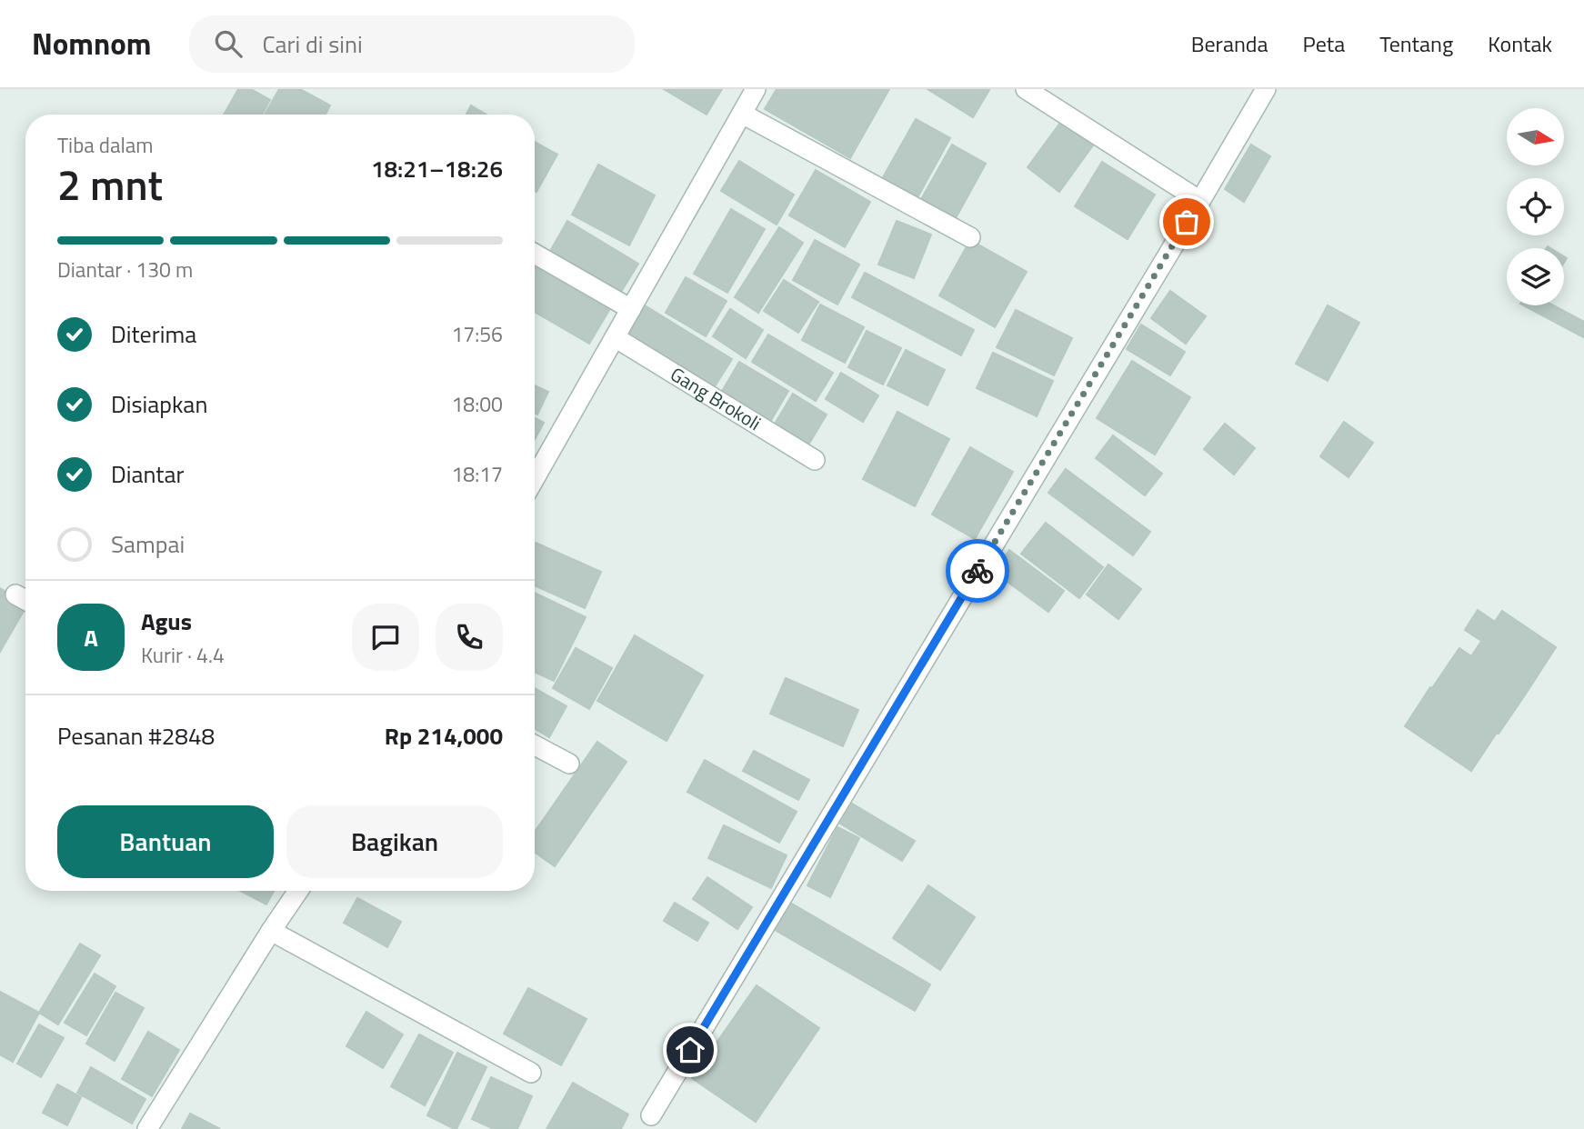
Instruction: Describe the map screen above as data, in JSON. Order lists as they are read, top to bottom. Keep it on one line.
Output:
{"streets":{"street":["Gang Brokoli"]},"north":"right","page":{"header":"Nomnom","search":"Cari di sini","nav":["Beranda","Peta","Tentang","Kontak"],"heading":["2 mnt","Tiba dalam","18:21–18:26"],"panel":["Agus","Kurir · 4.4","Pesanan #2848","Rp 214,000"],"bar":"Diantar · 130 m","list":[["Diterima","17:56"],["Disiapkan","18:00"],["Diantar","18:17"],"Sampai"],"round":"A","buttons":["Bantuan","Bagikan"]}}
